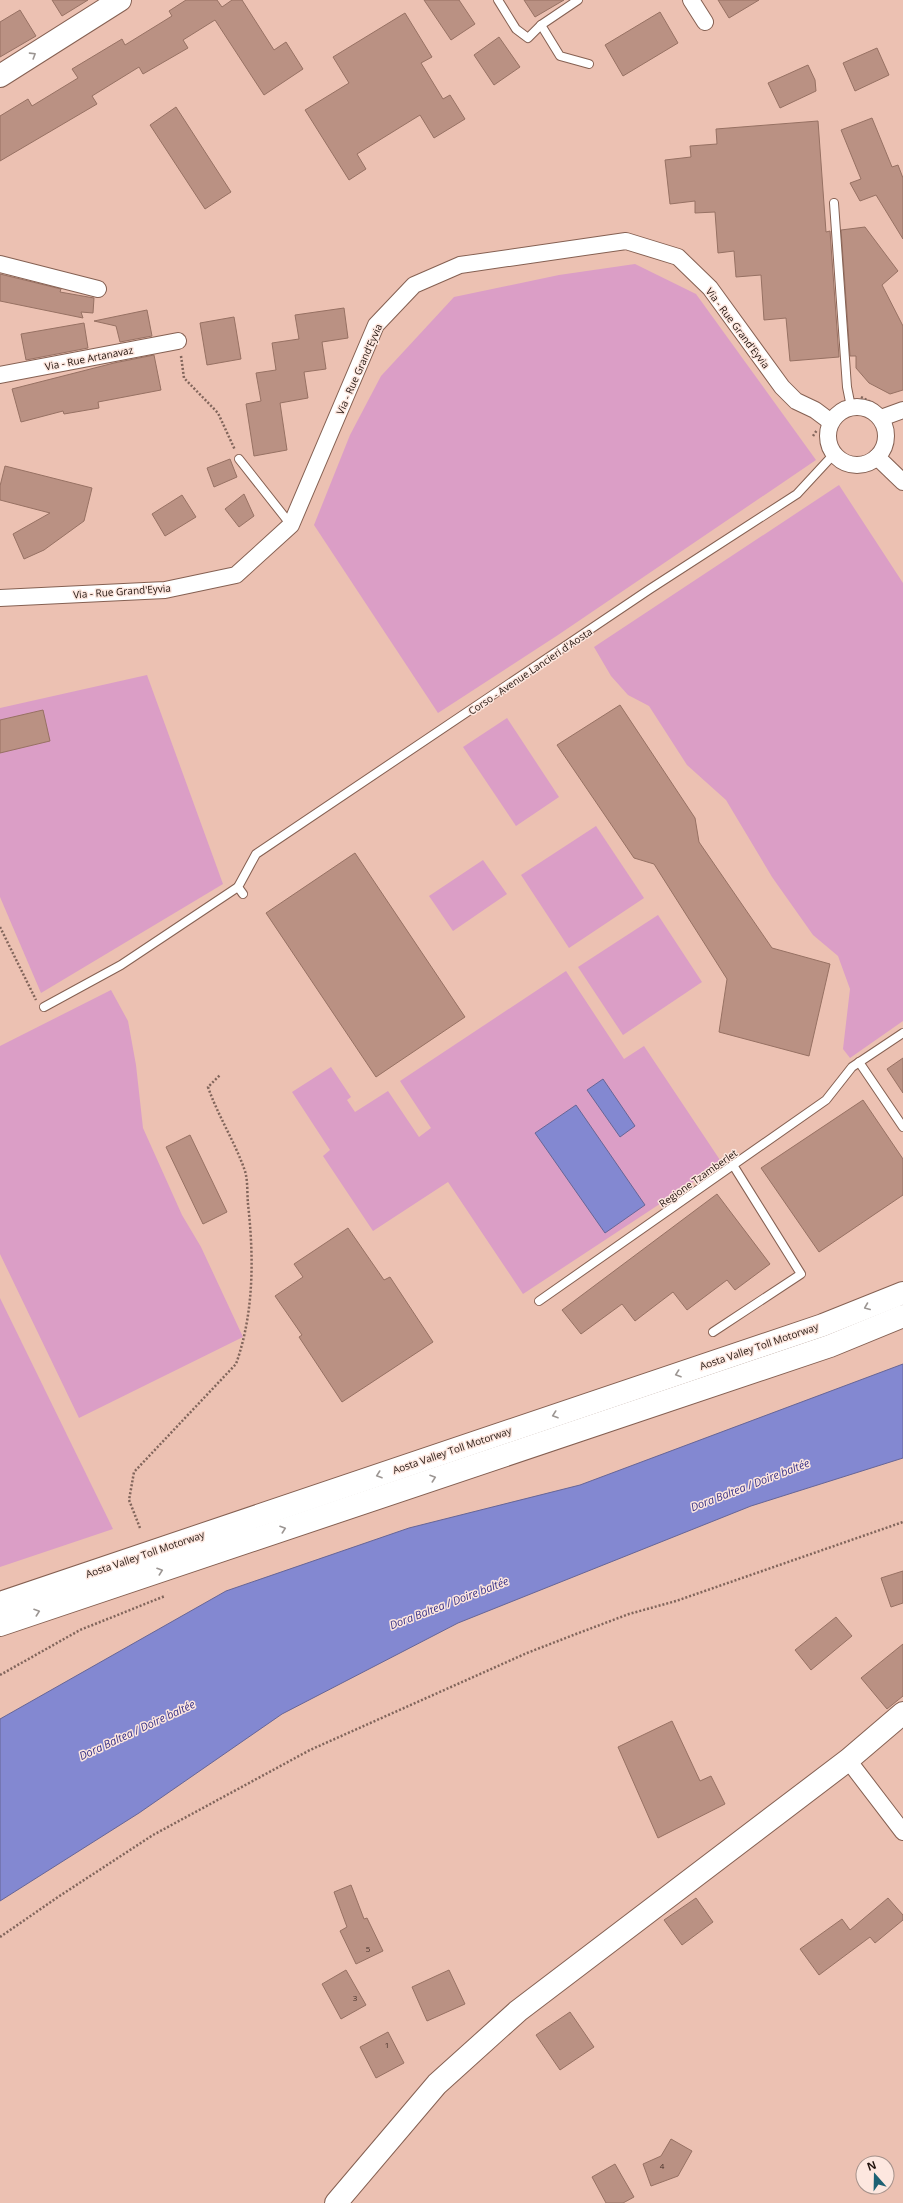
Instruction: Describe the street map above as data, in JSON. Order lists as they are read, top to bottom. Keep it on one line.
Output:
{"streets":{"main road":["Aosta Valley Toll Motorway"],"street":["Via - Rue Grand'Eyvia","Via - Rue Artanavaz"],"lane":["Corso - Avenue Lancieri d'Aosta","Regione Tzamberlet"]},"crossings":[["Via - Rue Grand'Eyvia","Corso - Avenue Lancieri d'Aosta"]],"water":["Dora Baltea / Doire baltée"],"house_numbers":["5","3","1","4"],"north":"top"}
